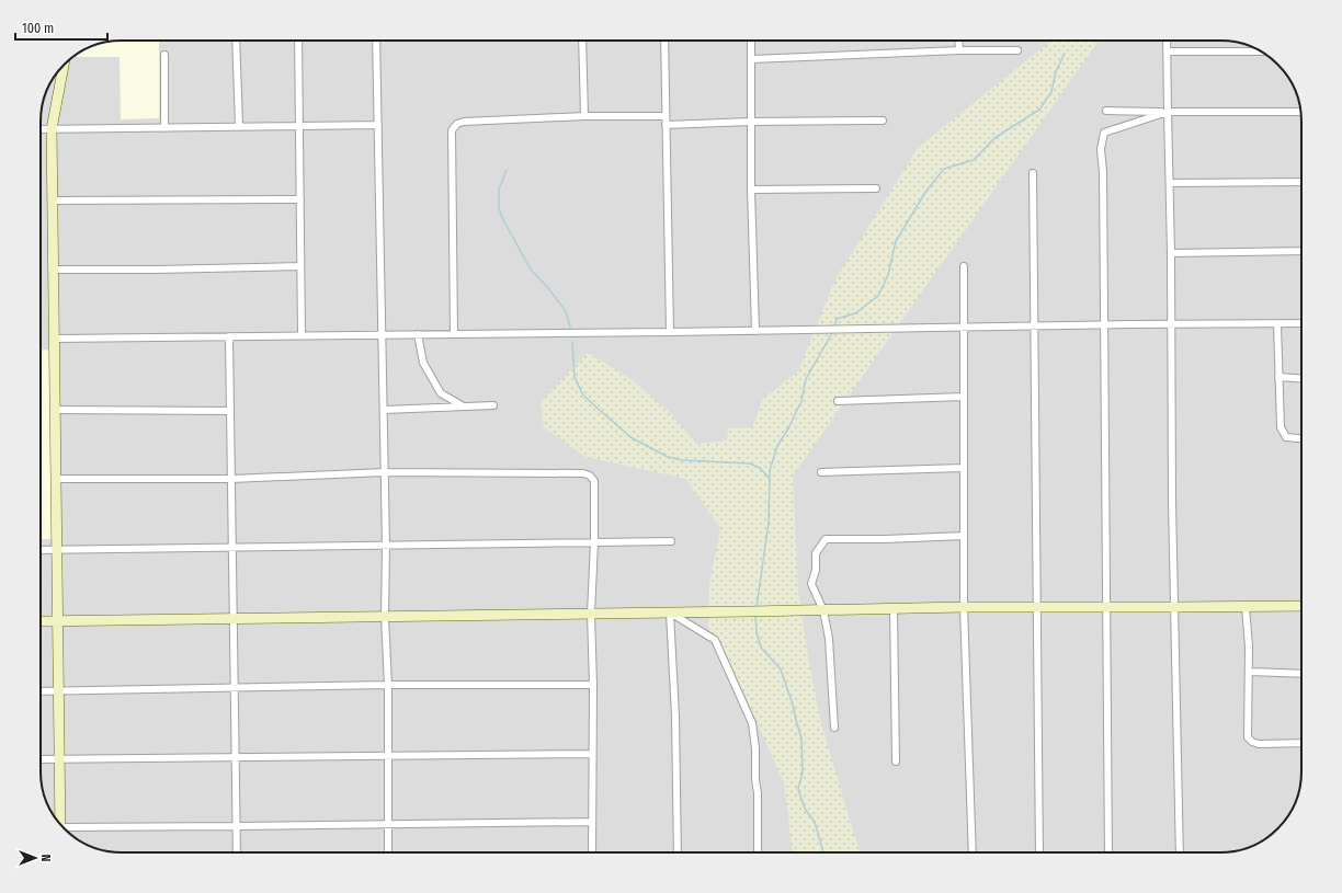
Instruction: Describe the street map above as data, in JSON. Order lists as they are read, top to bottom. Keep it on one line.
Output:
{"scale_bar":"100 m","north":"right"}
